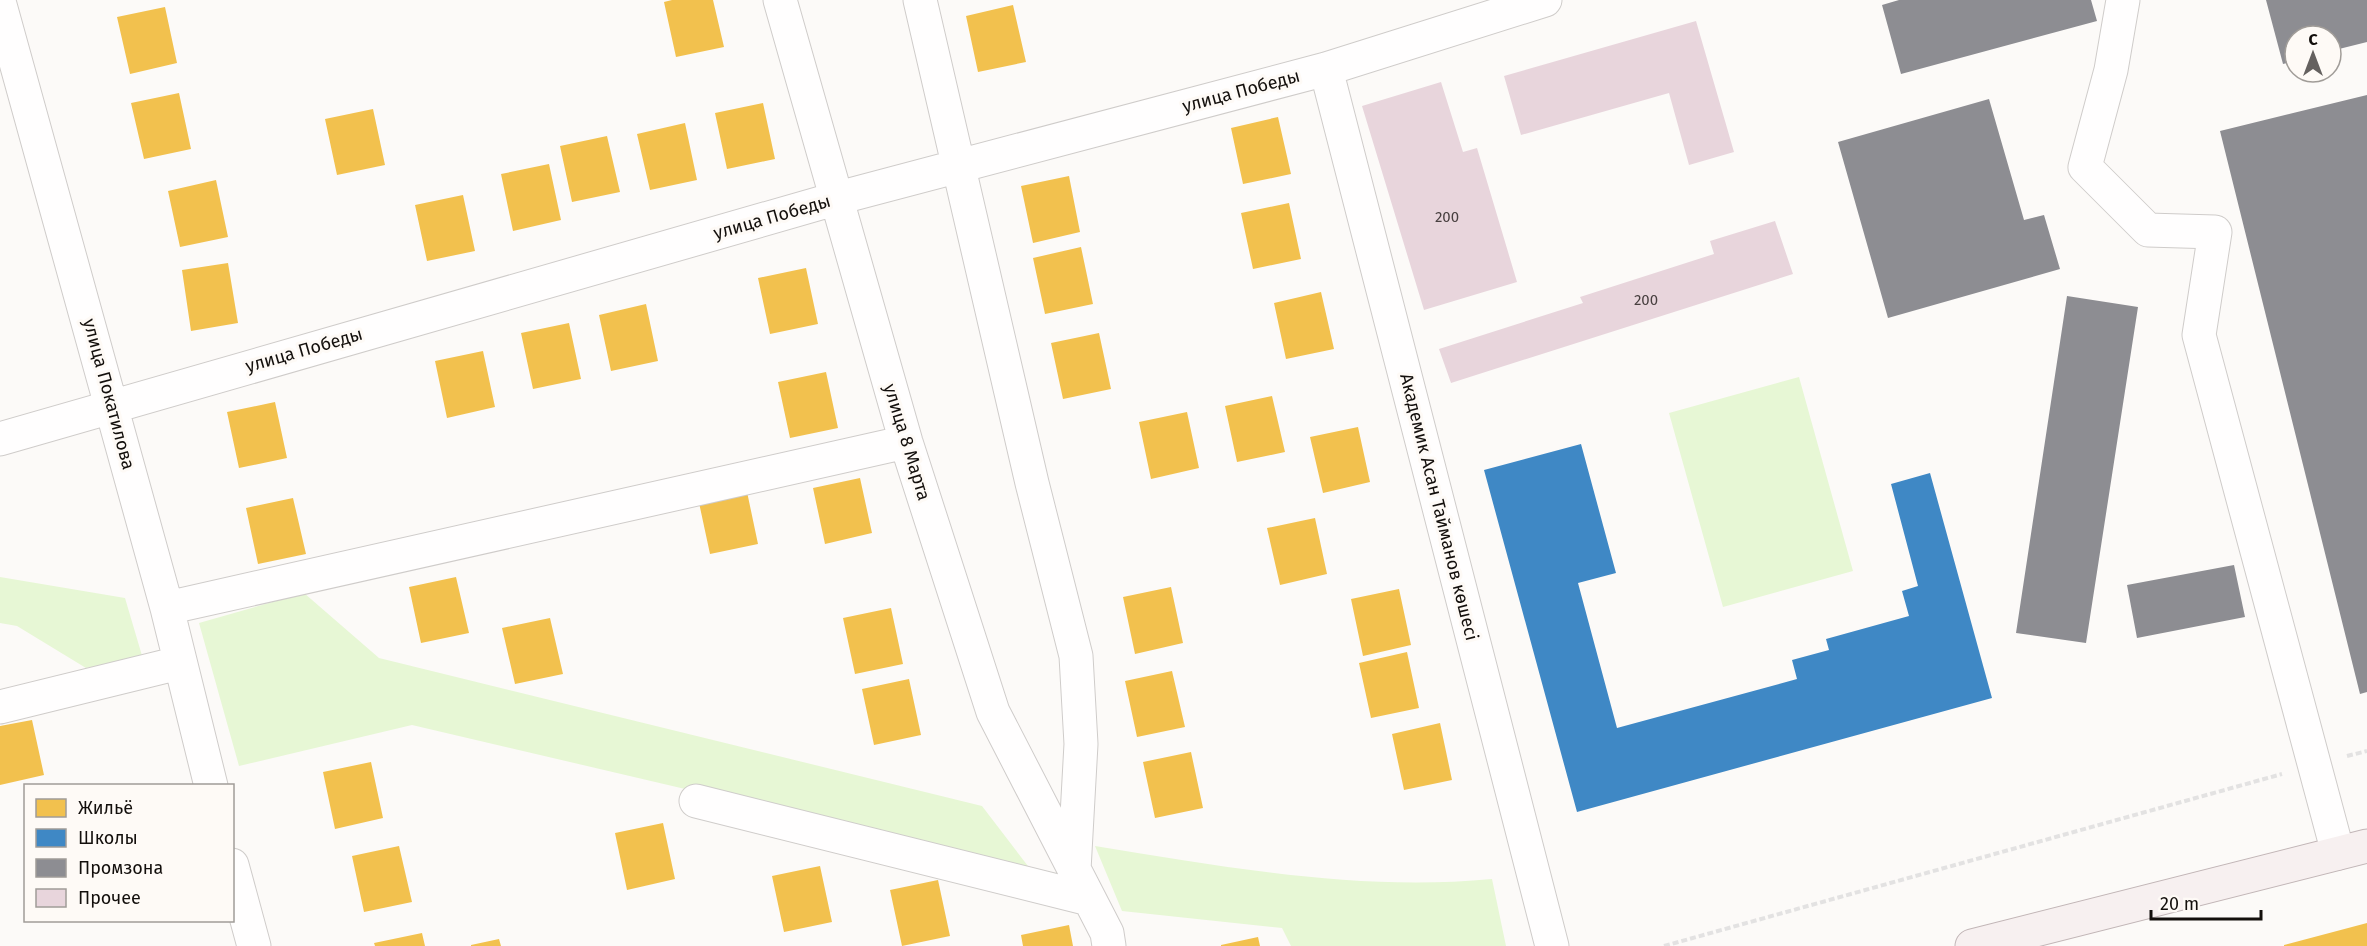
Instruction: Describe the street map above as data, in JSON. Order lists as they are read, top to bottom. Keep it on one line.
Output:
{"streets":{"street":["улица Победы","улица Покатилова","улица 8 Марта","Академик Асан Тайманов көшесі"]},"crossings":[["улица Победы","улица Покатилова"],["улица Победы","улица 8 Марта"],["улица Победы","Академик Асан Тайманов көшесі"]],"house_numbers":["200","200"],"legend":["Жильё","Школы","Промзона","Прочее"],"scale_bar":"20 m","north":"top"}
